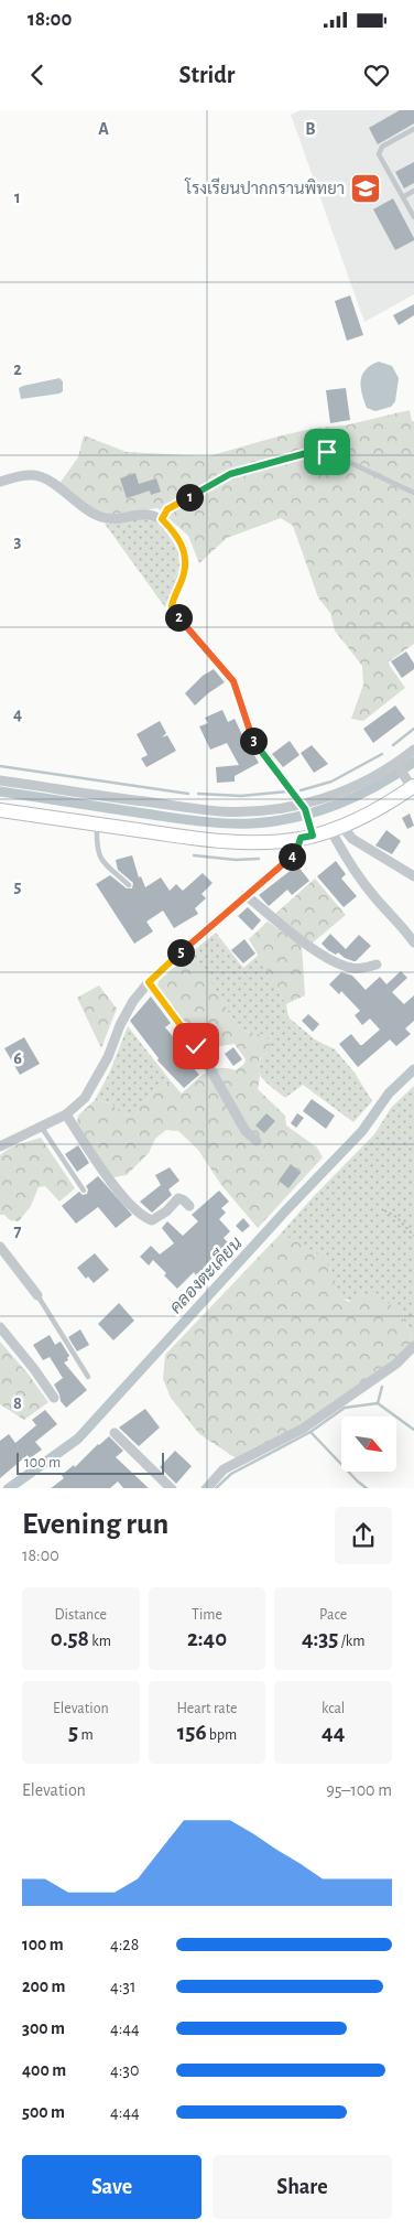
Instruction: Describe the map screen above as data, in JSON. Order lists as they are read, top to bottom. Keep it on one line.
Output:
{"water":["คลองตะเคียน"],"places":{"school or university":["โรงเรียนปากกรานพิทยา"]},"scale_bar":"100 m","north":"bottom right","page":{"status":"18:00","header":"Stridr","pins":["1","2","3","4","5"],"scale":"100 m","heading":["Evening run","18:00"],"stats":[["Distance","0.58 km"],["Time","2:40"],["Pace","4:35 /km"],["Elevation","5 m"],["Heart rate","156 bpm"],["kcal","44"]],"chart":["Elevation","95–100 m"],"list":[{"name":"100 m","note":"4:28"},{"name":"200 m","note":"4:31"},{"name":"300 m","note":"4:44"},{"name":"400 m","note":"4:30"},{"name":"500 m","note":"4:44"}],"buttons":["Save","Share"]},"grid":{"columns":["A","B"],"rows":["1","2","3","4","5","6","7","8"]}}
